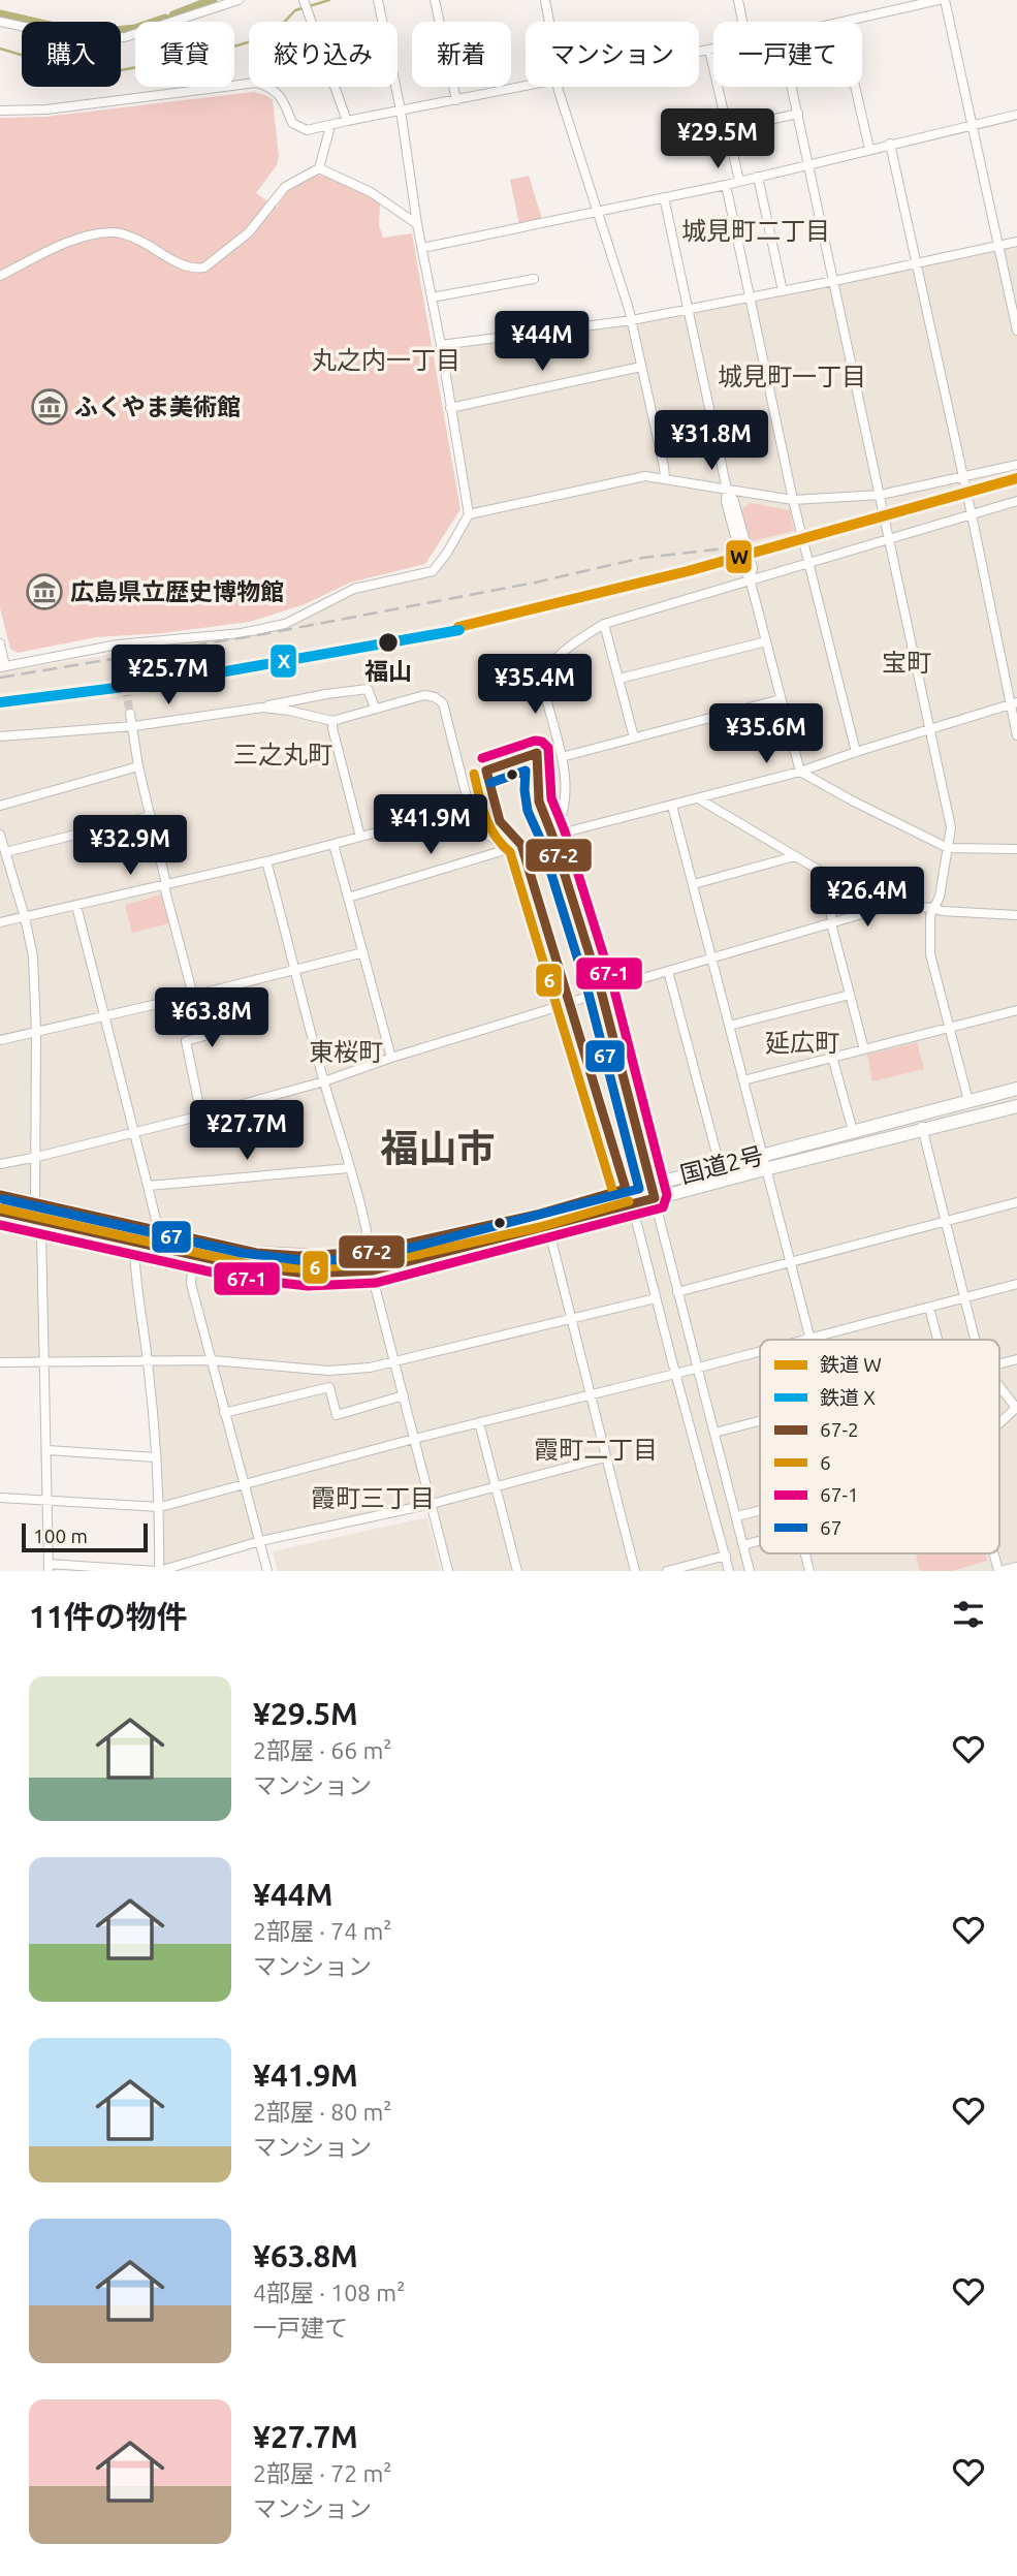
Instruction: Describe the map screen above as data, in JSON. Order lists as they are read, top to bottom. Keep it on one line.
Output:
{"streets":{"highway":["国道2号"]},"districts":["城見町二丁目","丸之内一丁目","城見町一丁目","宝町","三之丸町","延広町","東桜町","福山市","霞町二丁目","霞町三丁目"],"places":{"museum":["ふくやま美術館","広島県立歴史博物館"],"other":["福山"]},"lines":["rail line W","rail line X","transit line 67-1","transit line 67-2","transit line 67","transit line 6"],"legend":["鉄道 W","鉄道 X","67-2","6","67-1","67"],"scale_bar":"100 m","page":{"chip":["購入","賃貸","絞り込み","新着","マンション","一戸建て"],"price":["¥29.5M","¥44M","¥31.8M","¥25.7M","¥35.4M","¥35.6M","¥41.9M","¥32.9M","¥26.4M","¥63.8M","¥27.7M"],"scale":"100 m","heading":"11件の物件","list":[{"name":"¥29.5M","note":"2部屋 · 66 m² · マンション"},{"name":"¥44M","note":"2部屋 · 74 m² · マンション"},{"name":"¥41.9M","note":"2部屋 · 80 m² · マンション"},{"name":"¥63.8M","note":"4部屋 · 108 m² · 一戸建て"},{"name":"¥27.7M","note":"2部屋 · 72 m² · マンション"}]}}
